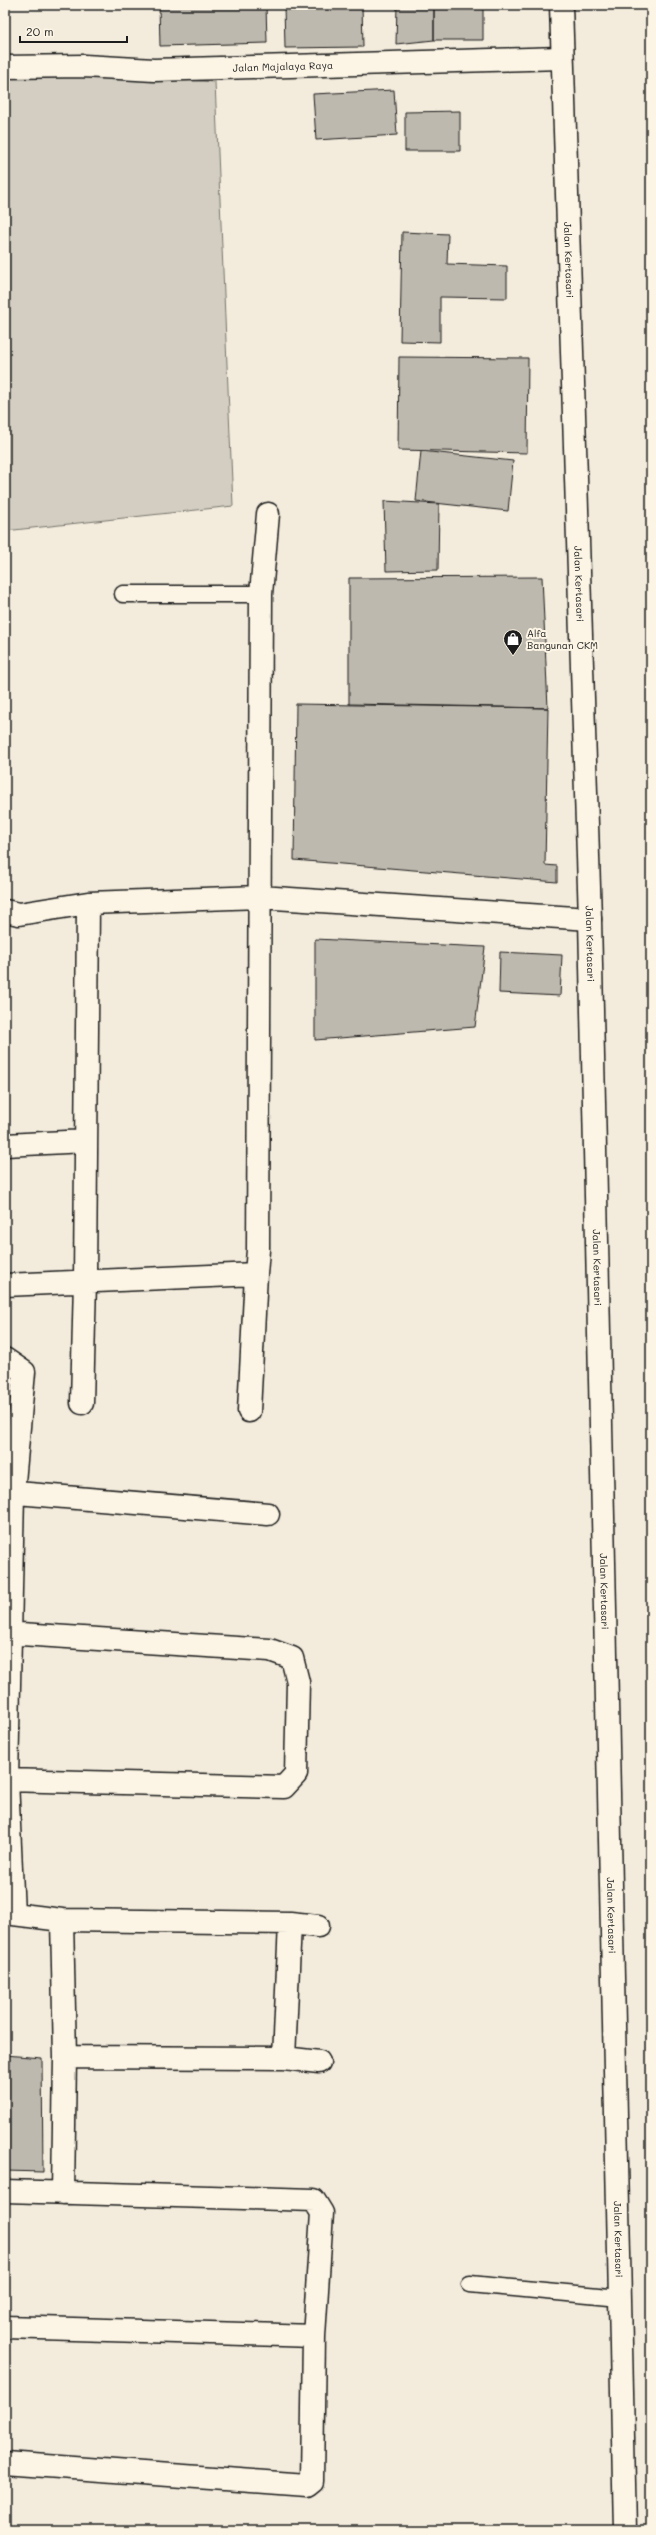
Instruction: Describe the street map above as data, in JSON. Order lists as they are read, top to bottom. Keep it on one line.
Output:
{"streets":{"street":["Jalan Majalaya Raya","Jalan Kertasari"]},"crossings":[["Jalan Majalaya Raya","Jalan Kertasari"]],"places":{"shop":["Alfa Bangunan CKM"]},"scale_bar":"20 m"}
